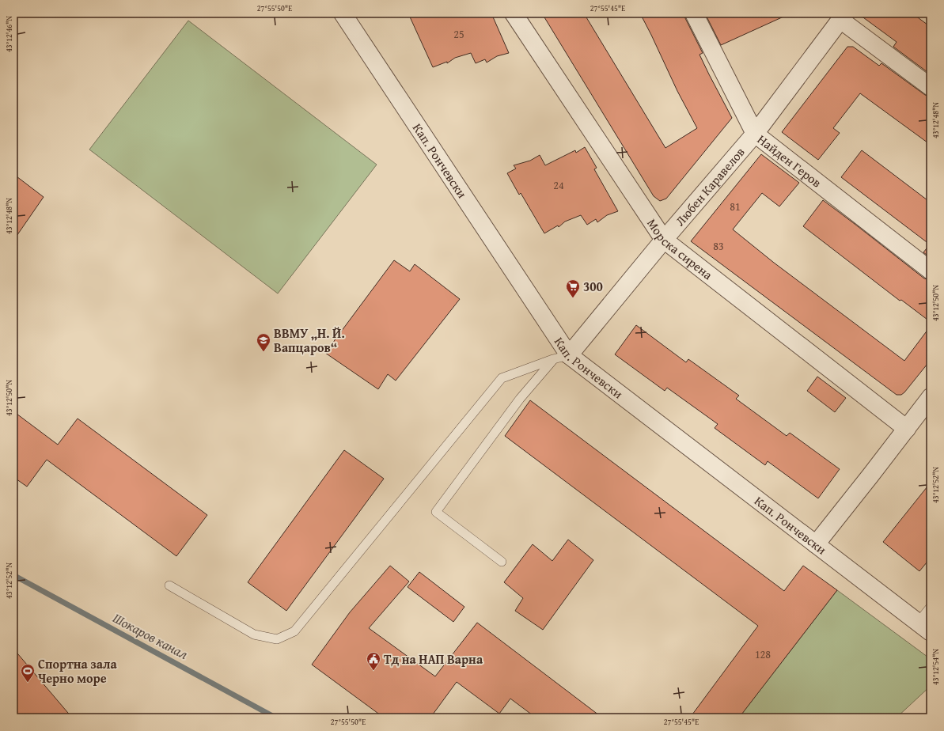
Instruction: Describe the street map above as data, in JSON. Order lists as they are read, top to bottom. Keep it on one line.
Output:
{"streets":{"street":["Кап. Рончевски","Найден Геров","Любен Каравелов","Морска сирена"]},"crossings":[["Кап. Рончевски","Любен Каравелов"],["Найден Геров","Любен Каравелов"],["Любен Каравелов","Морска сирена"]],"water":["Шокаров канал"],"places":{"supermarket":["300"],"school or university":["ВВМУ „Н. Й. Вапцаров“"],"public building":["Тд на НАП Варна"],"sports":["Спортна зала Черно море"]},"house_numbers":["25","24","81","83","128"],"coordinates":["27°55'50\"E","27°55'45\"E","43°12'46\"N","43°12'48\"N","43°12'50\"N","43°12'52\"N","43°12'54\"N"]}
